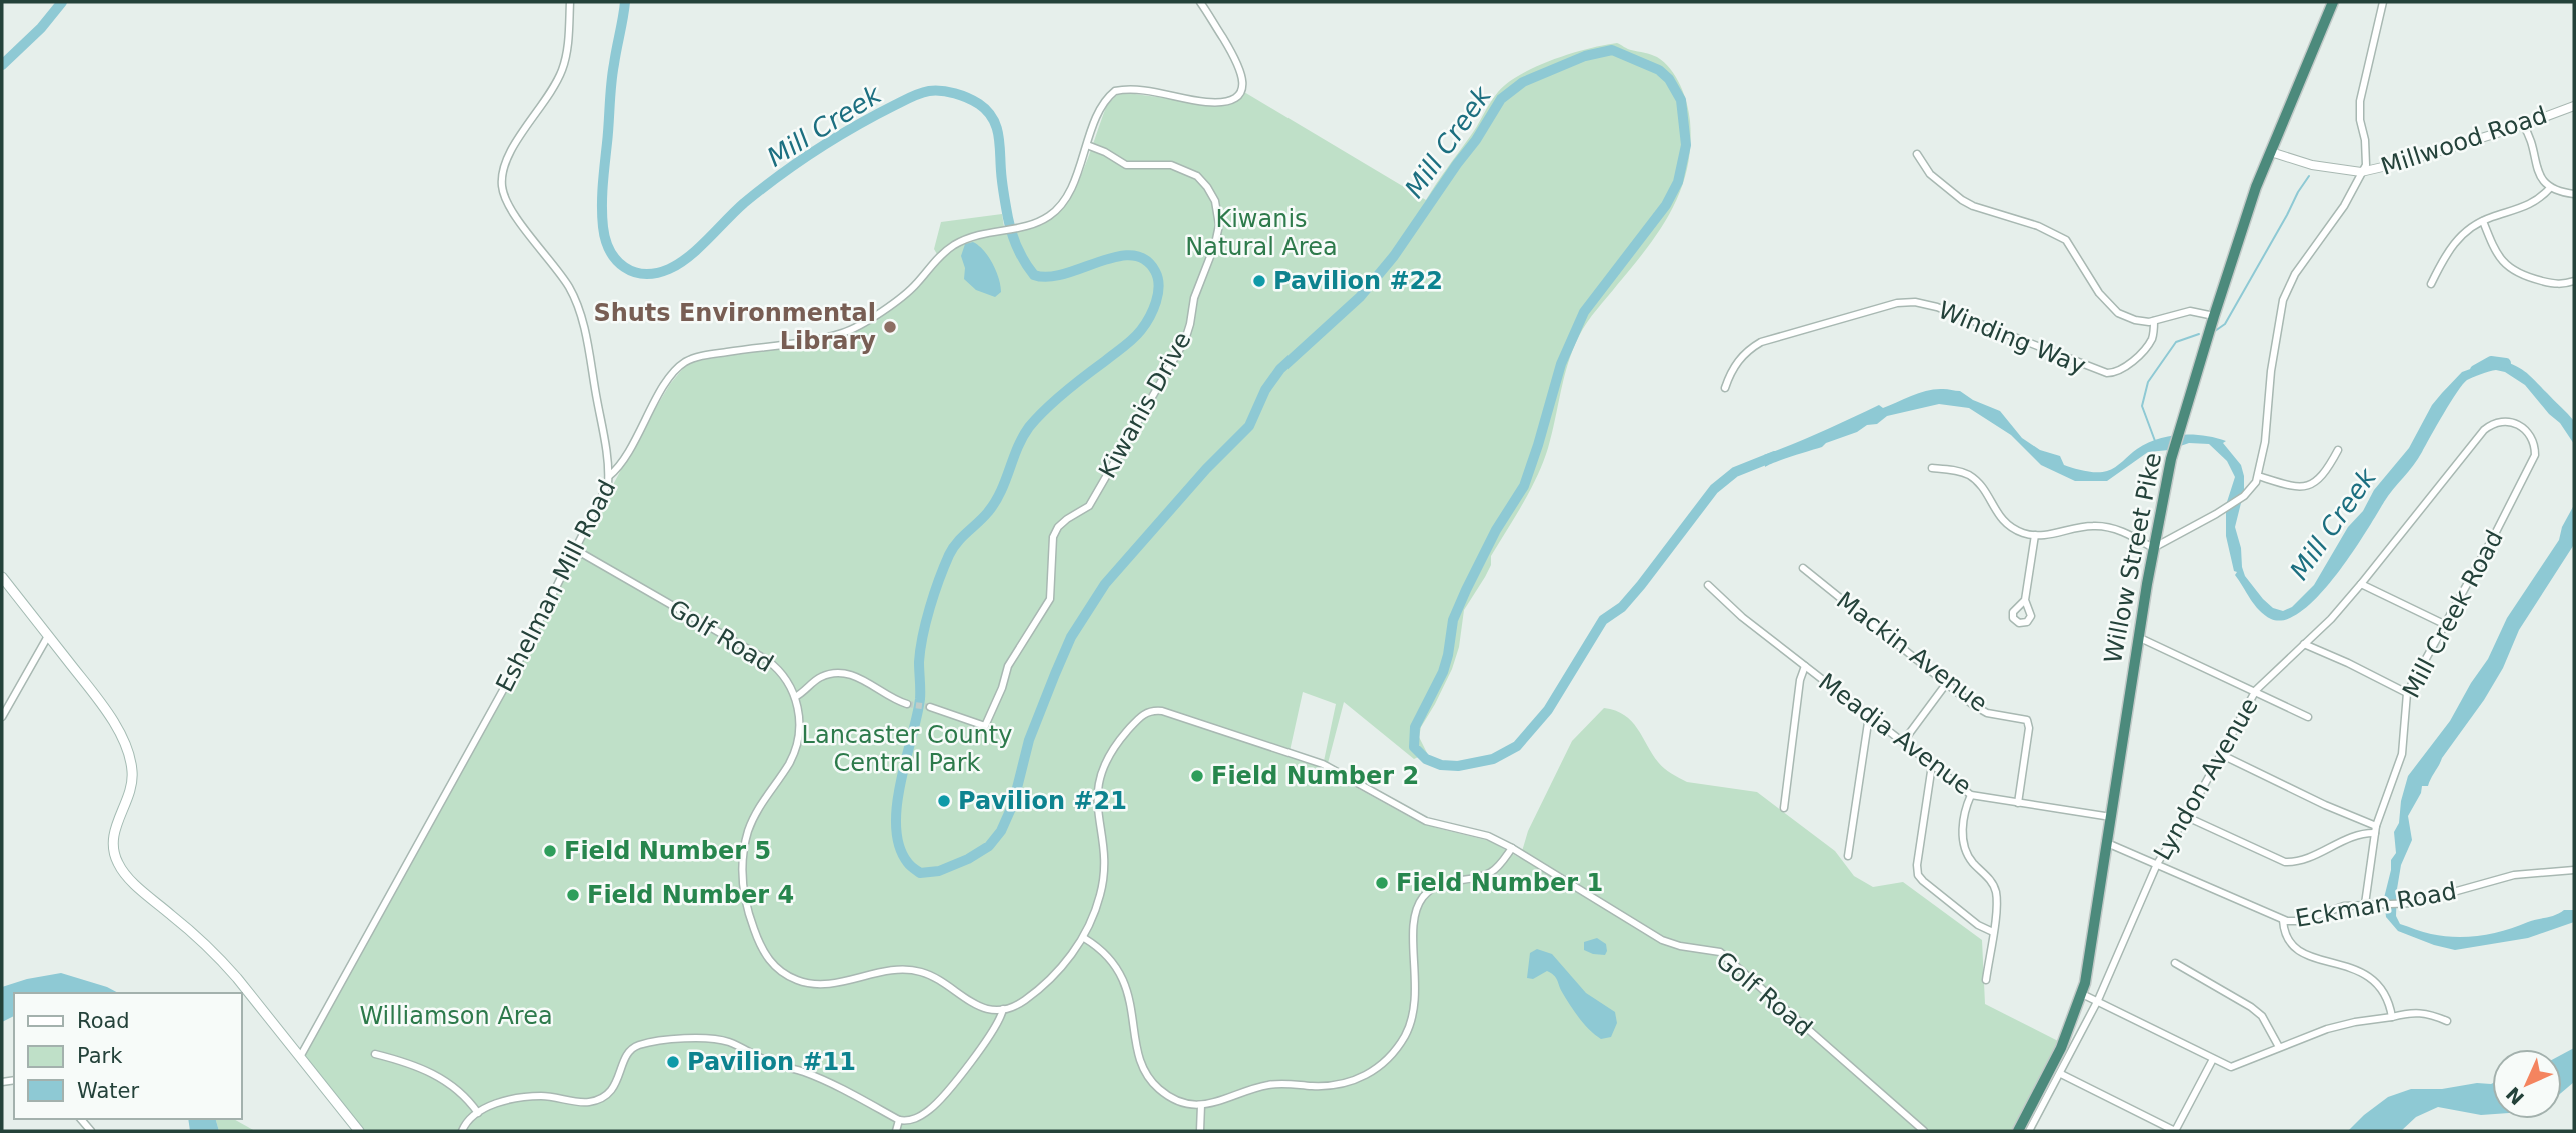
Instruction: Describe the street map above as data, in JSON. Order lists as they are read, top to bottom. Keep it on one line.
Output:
{"streets":{"highway":["Willow Street Pike"],"street":["Millwood Road","Winding Way","Kiwanis Drive","Eshelman Mill Road","Mill Creek Road","Golf Road","Mackin Avenue","Meadia Avenue","Lyndon Avenue","Eckman Road"]},"crossings":[["Millwood Road","Willow Street Pike"],["Kiwanis Drive","Eshelman Mill Road"],["Willow Street Pike","Meadia Avenue"],["Willow Street Pike","Eckman Road"],["Eshelman Mill Road","Golf Road"],["Mill Creek Road","Lyndon Avenue"],["Mill Creek Road","Eckman Road"],["Mackin Avenue","Meadia Avenue"],["Lyndon Avenue","Eckman Road"]],"water":["Mill Creek"],"parks":["Kiwanis Natural Area","Lancaster County Central Park","Williamson Area"],"places":["Pavilion #22","Shuts Environmental Library","Field Number 2","Pavilion #21","Field Number 5","Field Number 1","Field Number 4","Pavilion #11"],"legend":["Road","Park","Water"],"north":"bottom left"}
